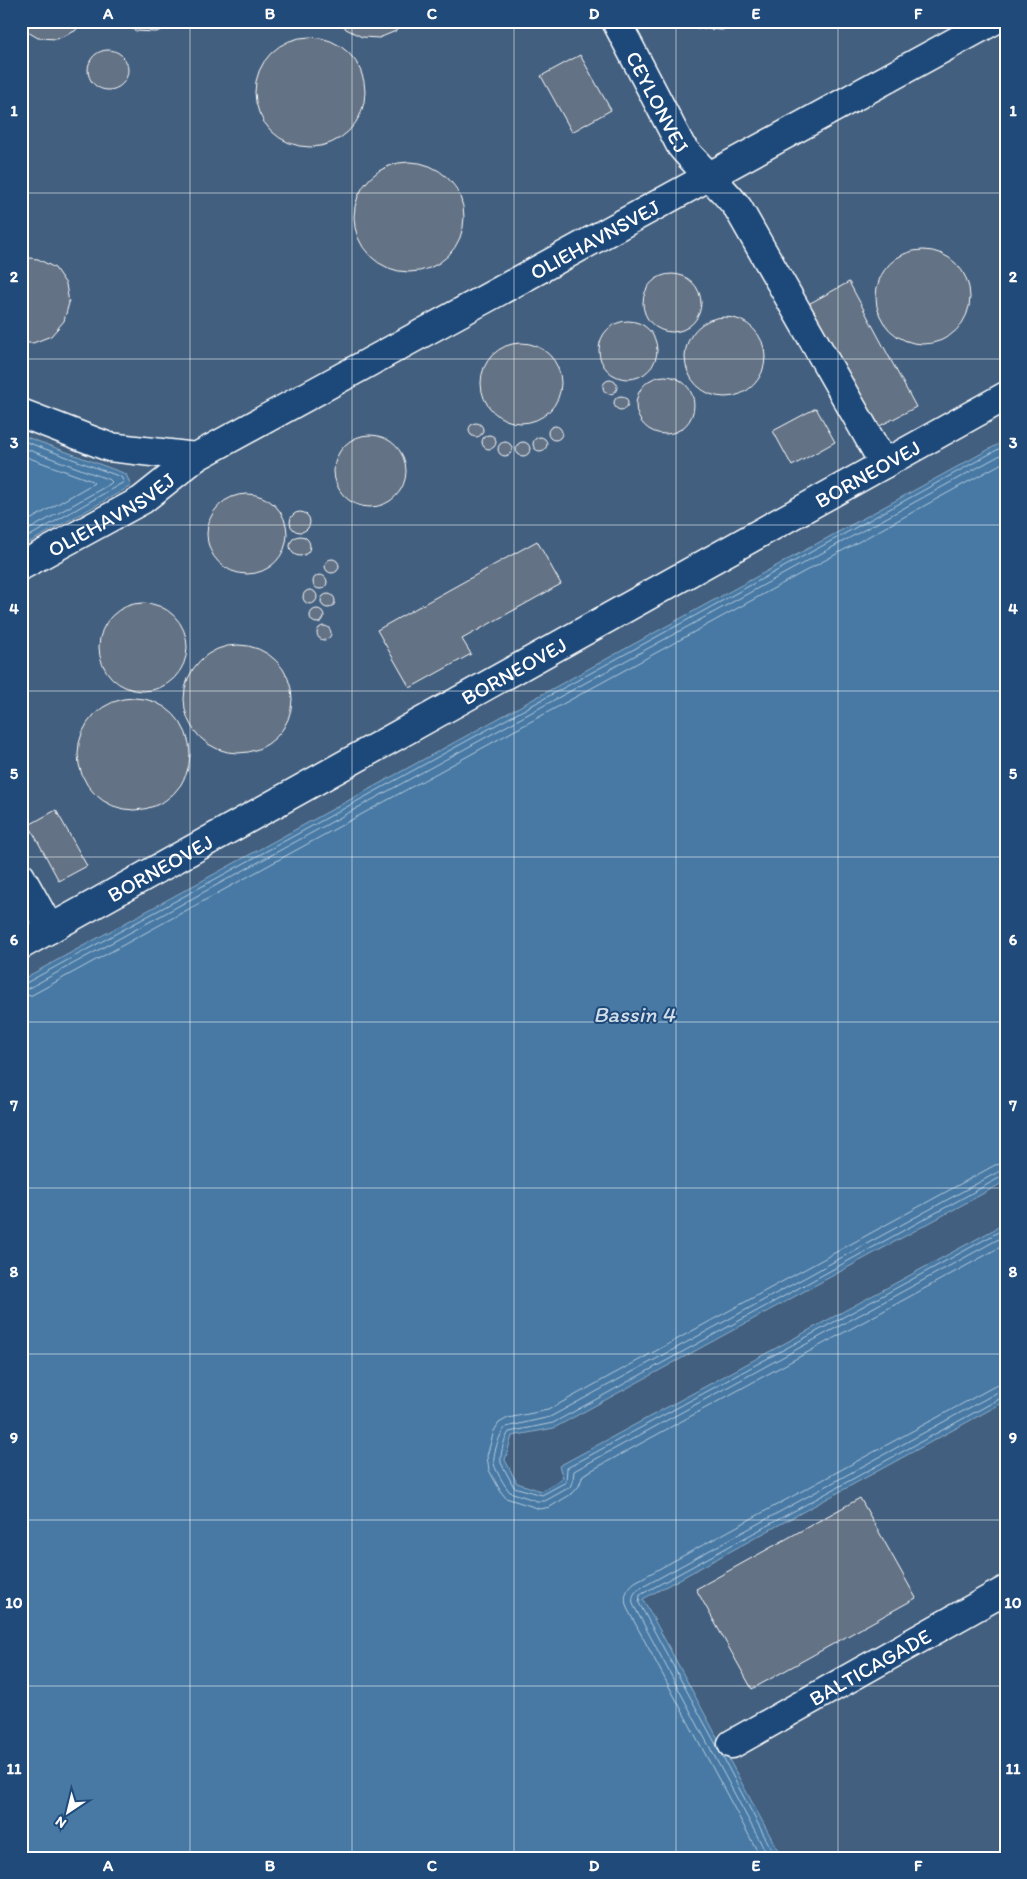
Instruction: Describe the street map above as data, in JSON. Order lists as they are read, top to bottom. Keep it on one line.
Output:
{"streets":{"street":["CEYLONVEJ","OLIEHAVNSVEJ","BORNEOVEJ","BALTICAGADE"]},"crossings":[["CEYLONVEJ","OLIEHAVNSVEJ"],["CEYLONVEJ","BORNEOVEJ"]],"water":["Bassin 4"],"north":"bottom left","grid":{"columns":["A","B","C","D","E","F"],"rows":["1","2","3","4","5","6","7","8","9","10","11"]}}
